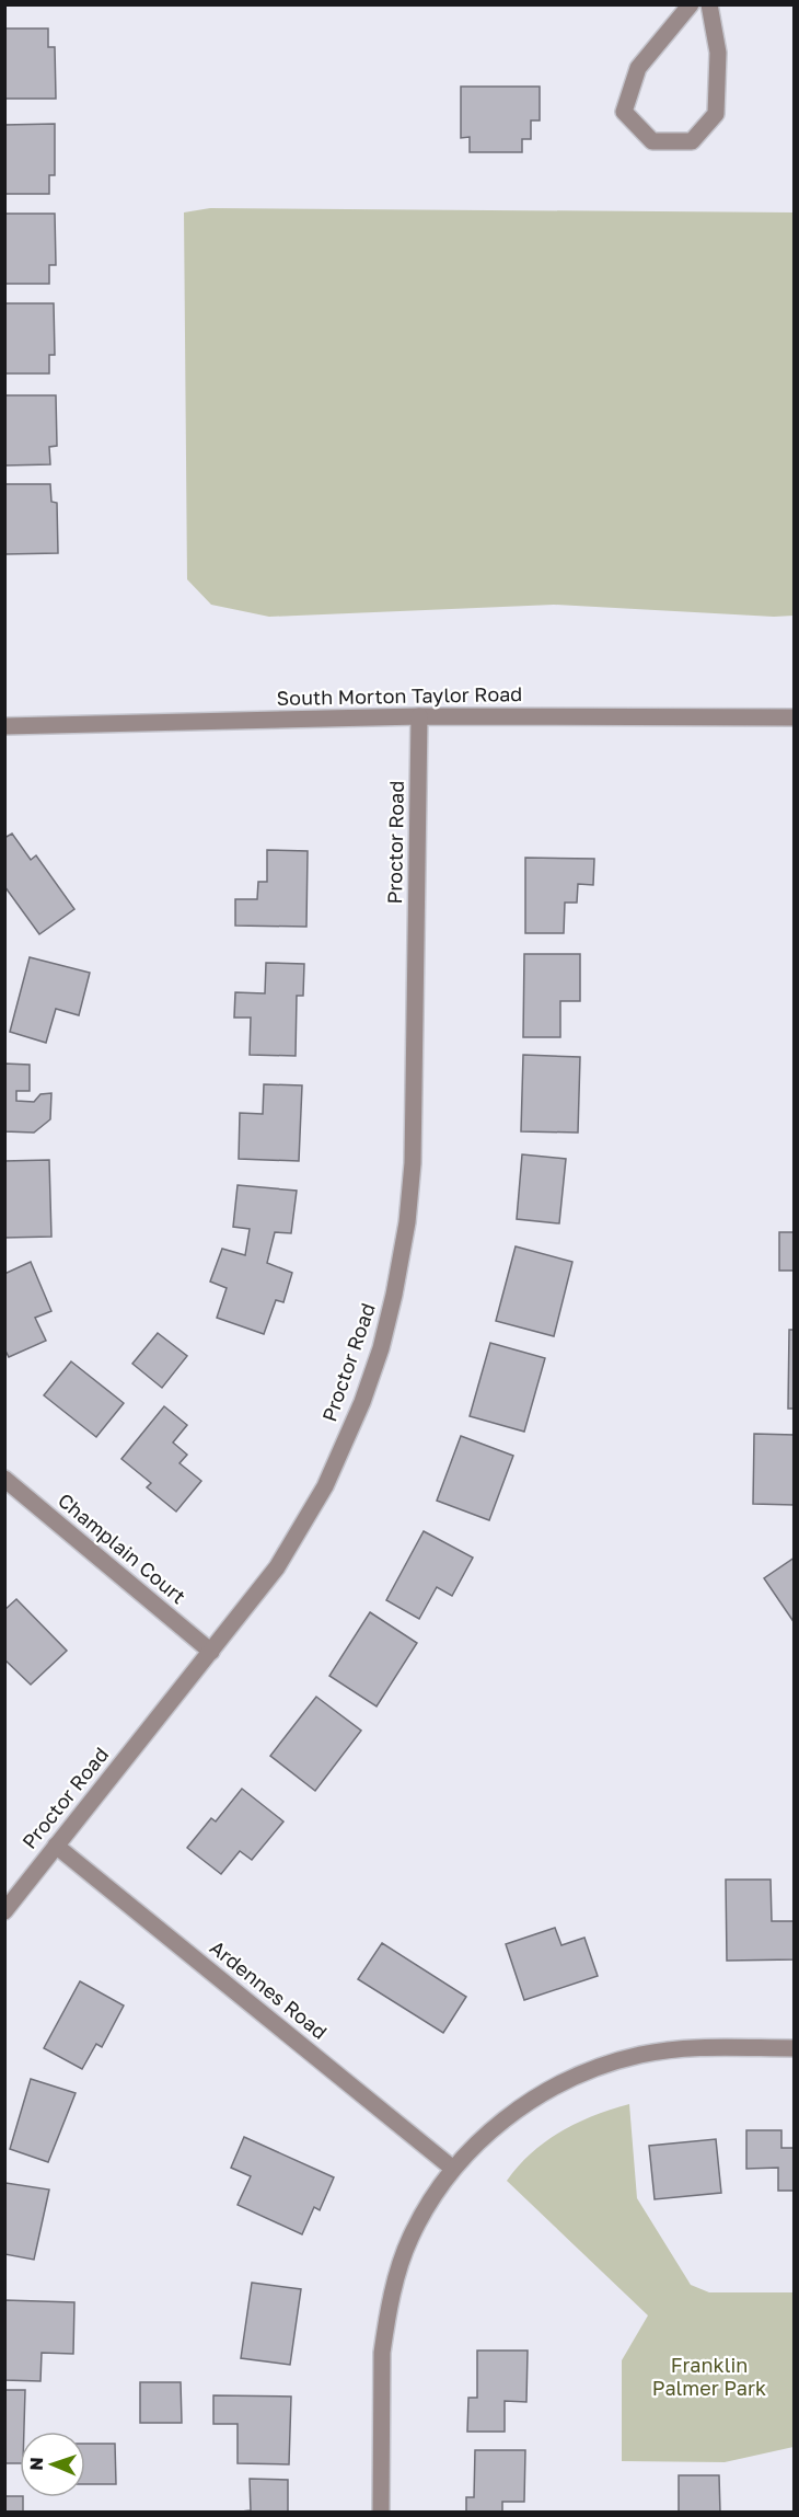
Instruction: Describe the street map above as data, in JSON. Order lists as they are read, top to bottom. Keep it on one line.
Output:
{"streets":{"street":["South Morton Taylor Road","Proctor Road","Champlain Court","Ardennes Road"]},"crossings":[["South Morton Taylor Road","Proctor Road"],["Proctor Road","Champlain Court"],["Proctor Road","Ardennes Road"]],"parks":["Franklin Palmer Park"],"north":"left"}
